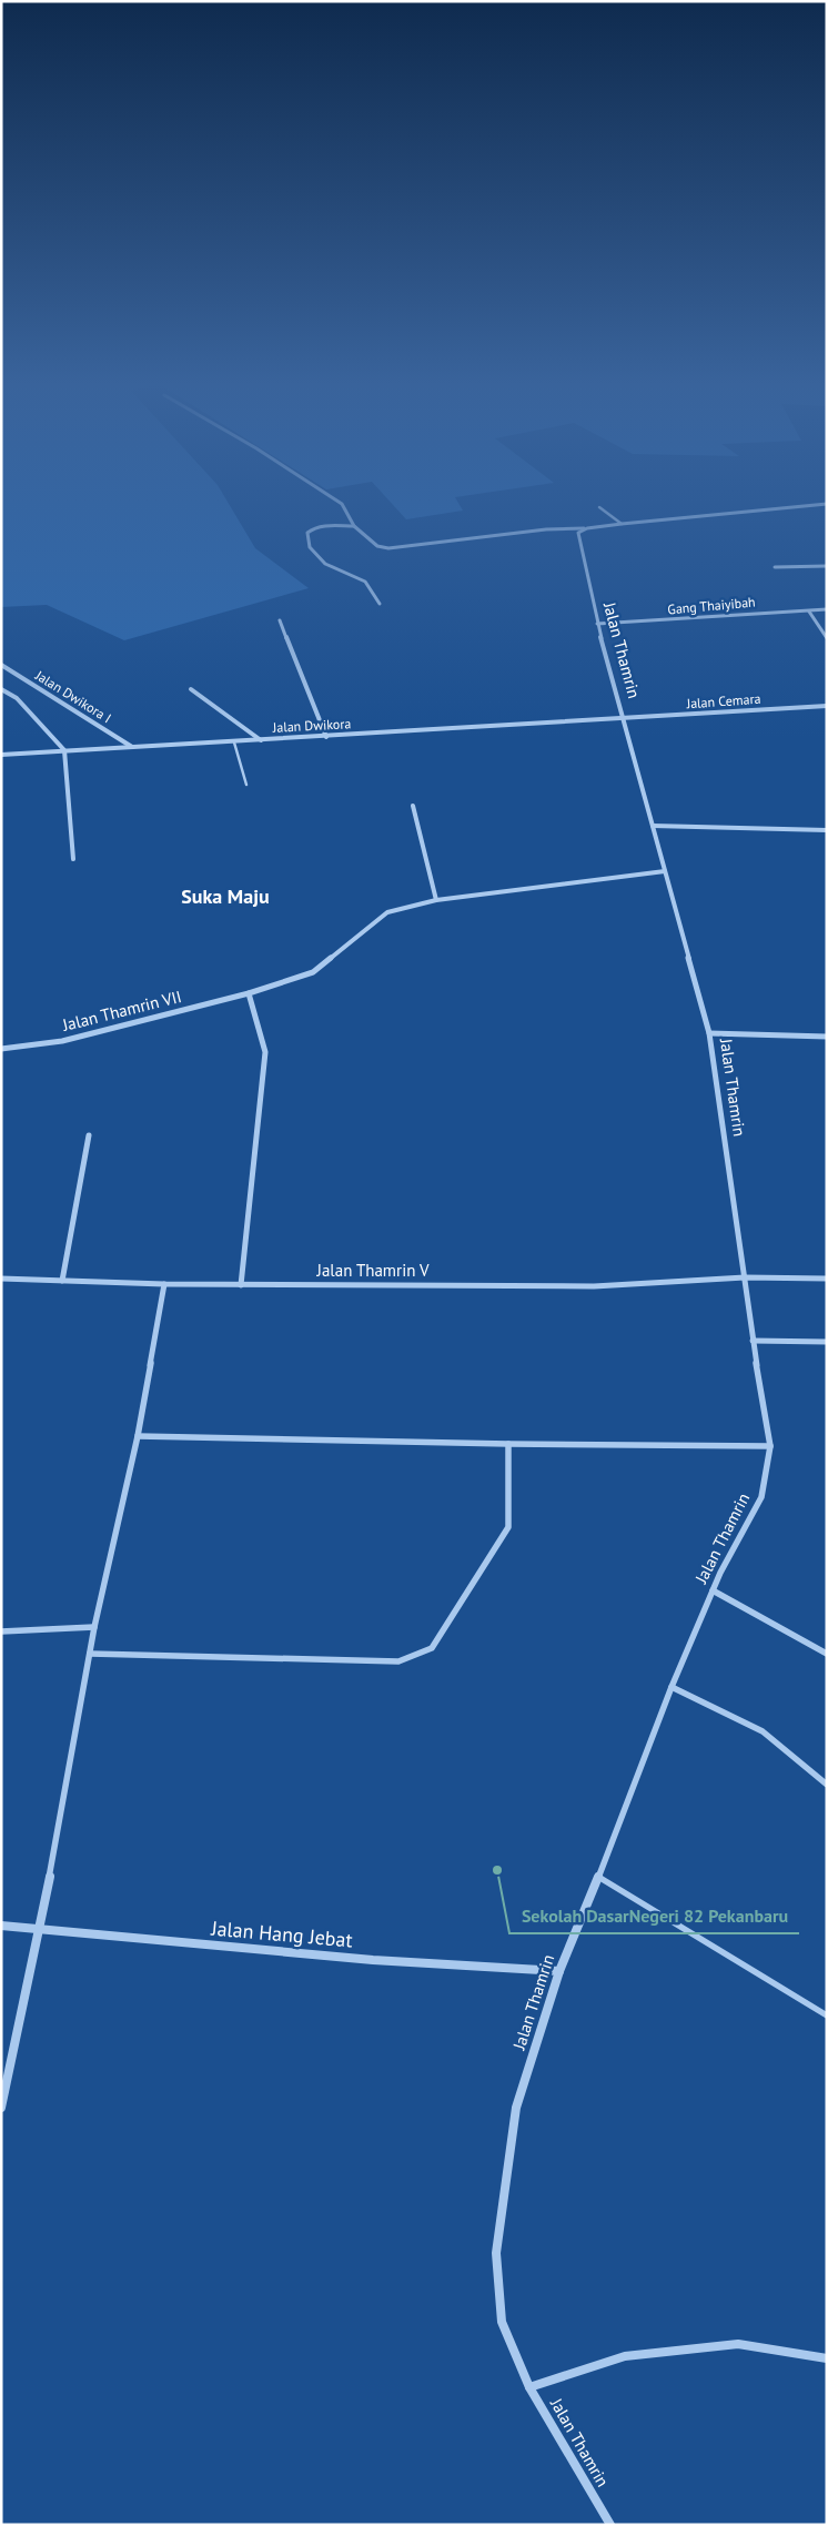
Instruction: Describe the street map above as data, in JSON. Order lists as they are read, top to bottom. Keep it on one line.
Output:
{"streets":{"street":["Gang Thaiyibah","Jalan Thamrin","Jalan Dwikora I","Jalan Cemara","Jalan Dwikora","Jalan Thamrin VII","Jalan Thamrin V","Jalan Hang Jebat"]},"crossings":[["Gang Thaiyibah","Jalan Thamrin"],["Jalan Thamrin","Jalan Cemara"],["Jalan Thamrin","Jalan Dwikora"],["Jalan Thamrin","Jalan Thamrin VII"],["Jalan Thamrin","Jalan Thamrin V"],["Jalan Thamrin","Jalan Hang Jebat"],["Jalan Dwikora I","Jalan Dwikora"],["Jalan Cemara","Jalan Dwikora"]],"districts":["Suka Maju"],"places":["Sekolah DasarNegeri 82 Pekanbaru"]}
